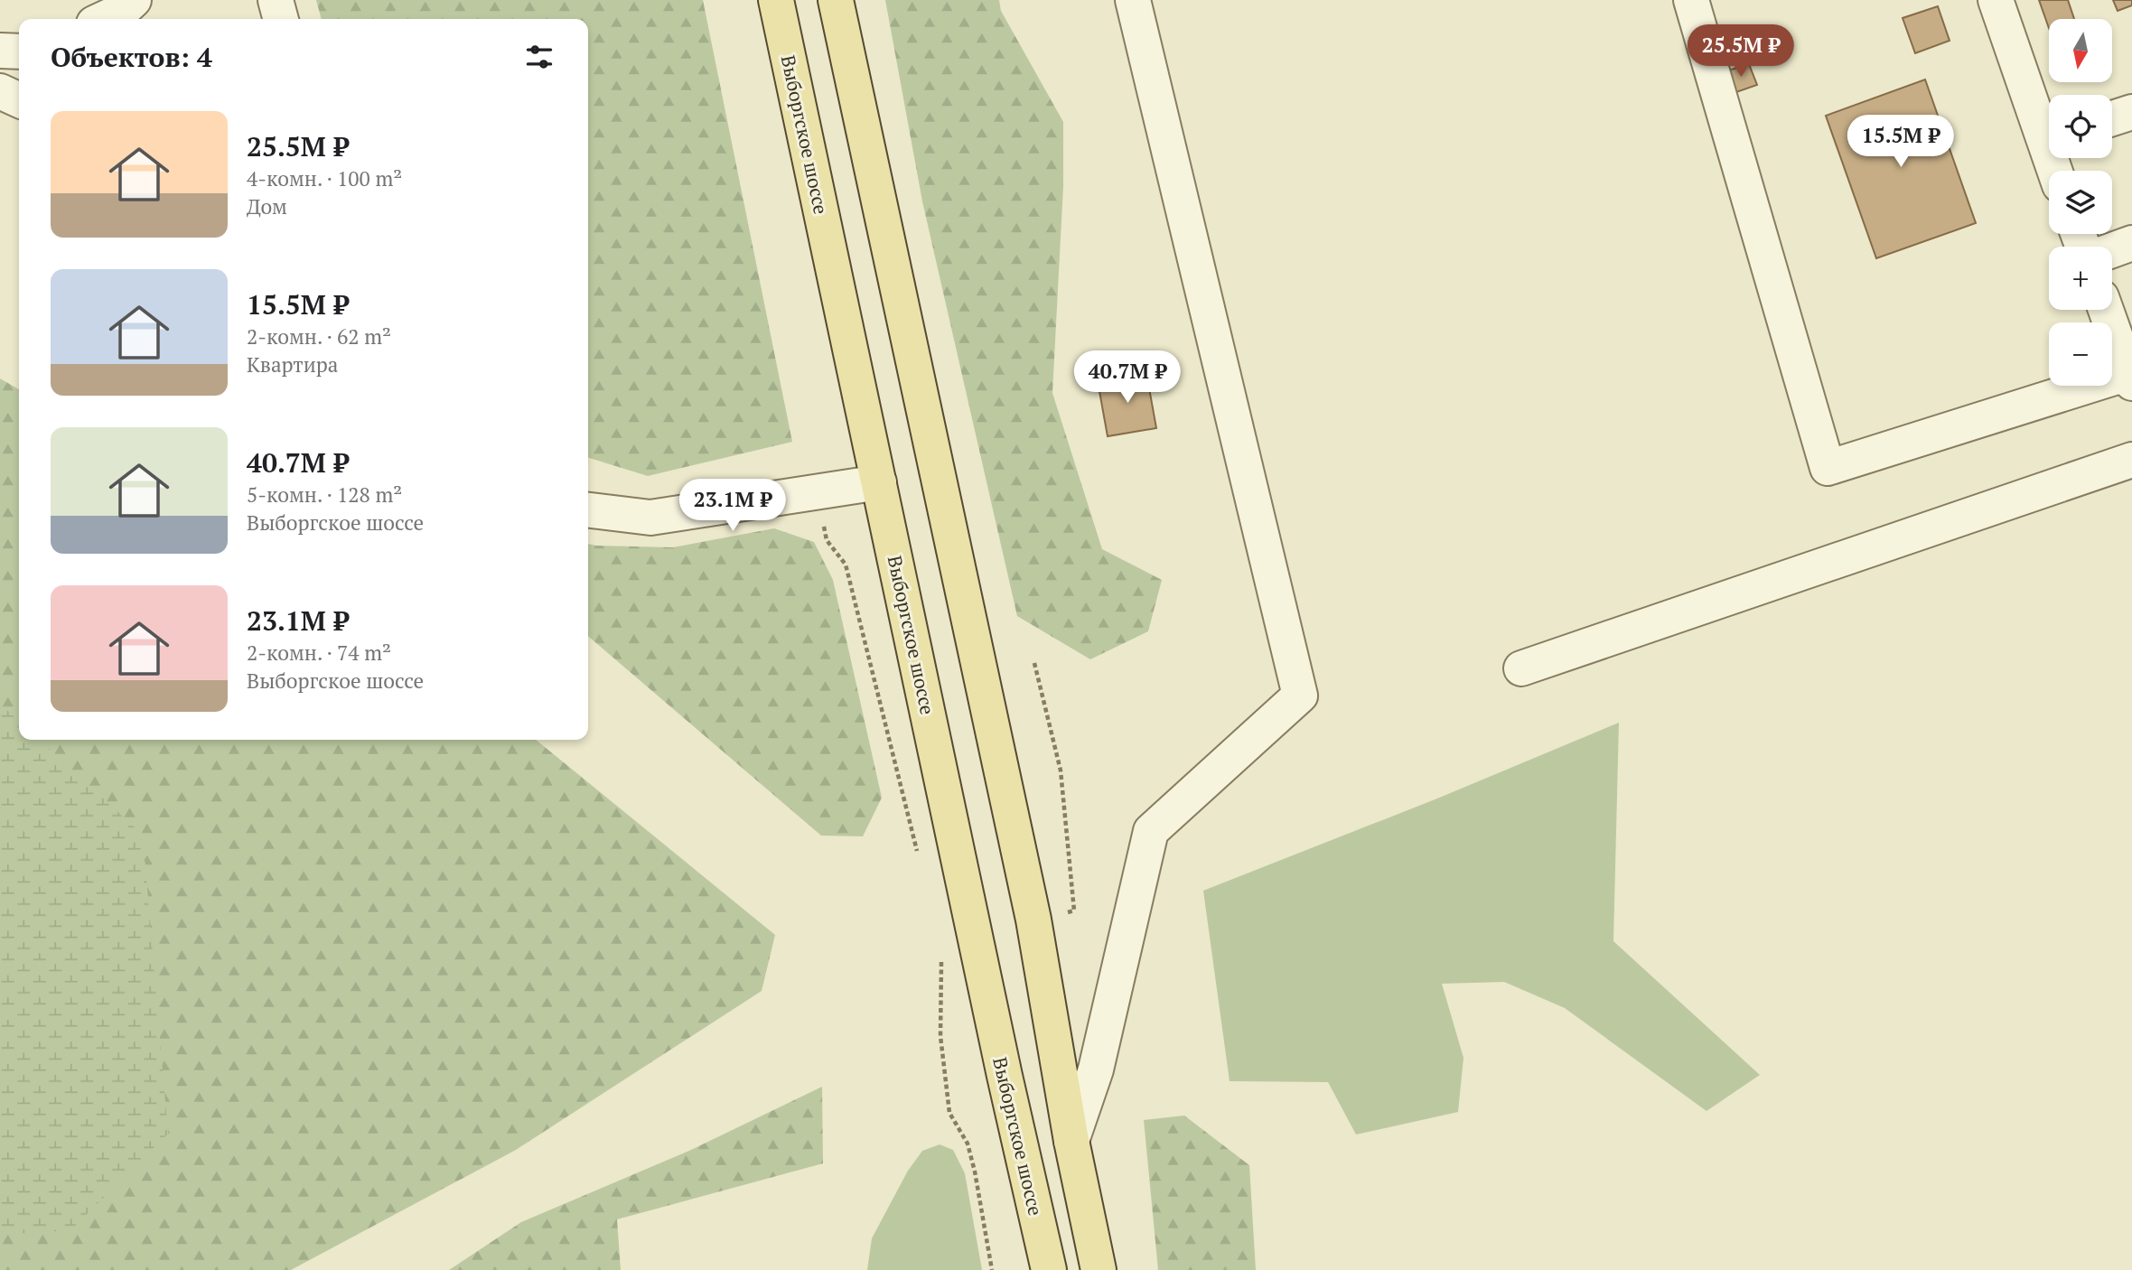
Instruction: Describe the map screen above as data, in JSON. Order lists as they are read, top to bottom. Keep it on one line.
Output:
{"streets":{"main road":["Выборгское шоссе"]},"north":"bottom","page":{"map_buttons":["+","−"],"heading":"Объектов: 4","price":["25.5M ₽","15.5M ₽","40.7M ₽","23.1M ₽"],"list":[{"name":"25.5M ₽","note":"4-комн. · 100 m² · Дом"},{"name":"15.5M ₽","note":"2-комн. · 62 m² · Квартира"},{"name":"40.7M ₽","note":"5-комн. · 128 m² · Выборгское шоссе"},{"name":"23.1M ₽","note":"2-комн. · 74 m² · Выборгское шоссе"}]}}
